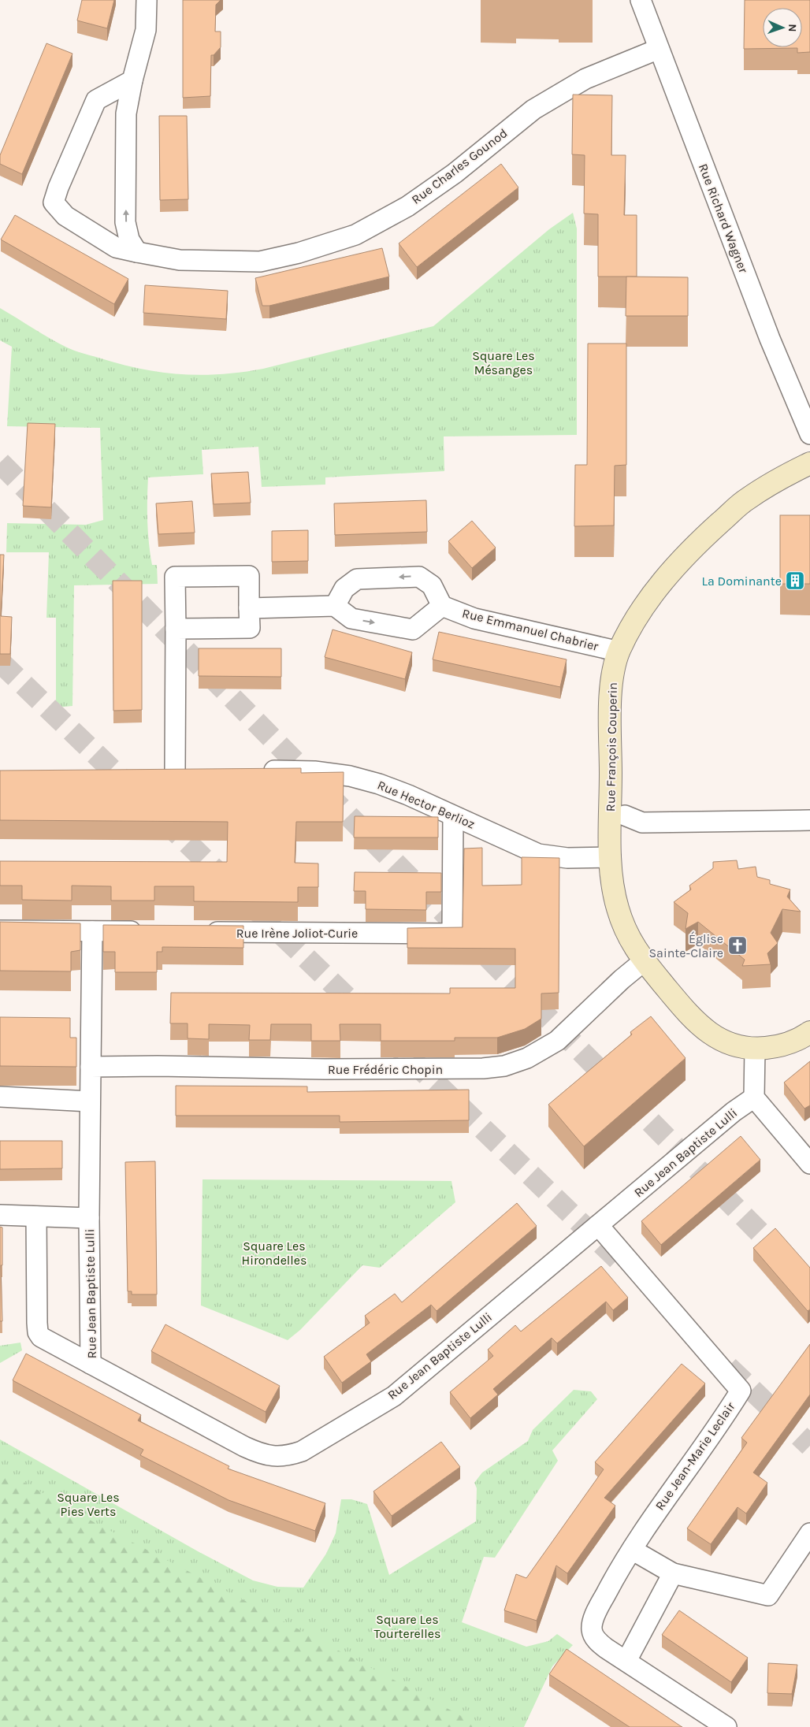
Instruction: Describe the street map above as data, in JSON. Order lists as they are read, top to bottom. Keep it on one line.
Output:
{"streets":{"street":["Rue Charles Gounod","Rue Richard Wagner","Rue Emmanuel Chabrier","Rue François Couperin","Rue Hector Berlioz","Rue Irène Joliot-Curie","Rue Frédéric Chopin","Rue Jean Baptiste Lulli","Rue Jean-Marie Leclair"]},"crossings":[["Rue Charles Gounod","Rue Richard Wagner"],["Rue Emmanuel Chabrier","Rue François Couperin"],["Rue François Couperin","Rue Hector Berlioz"],["Rue François Couperin","Rue Frédéric Chopin"],["Rue Hector Berlioz","Rue Irène Joliot-Curie"],["Rue Jean Baptiste Lulli","Rue Jean-Marie Leclair"]],"parks":["Square Les Mésanges","Square Les Hirondelles","Square Les Pies Verts","Square Les Tourterelles"],"places":{"building":["La Dominante"],"church":["Église Sainte-Claire"]},"north":"right"}
